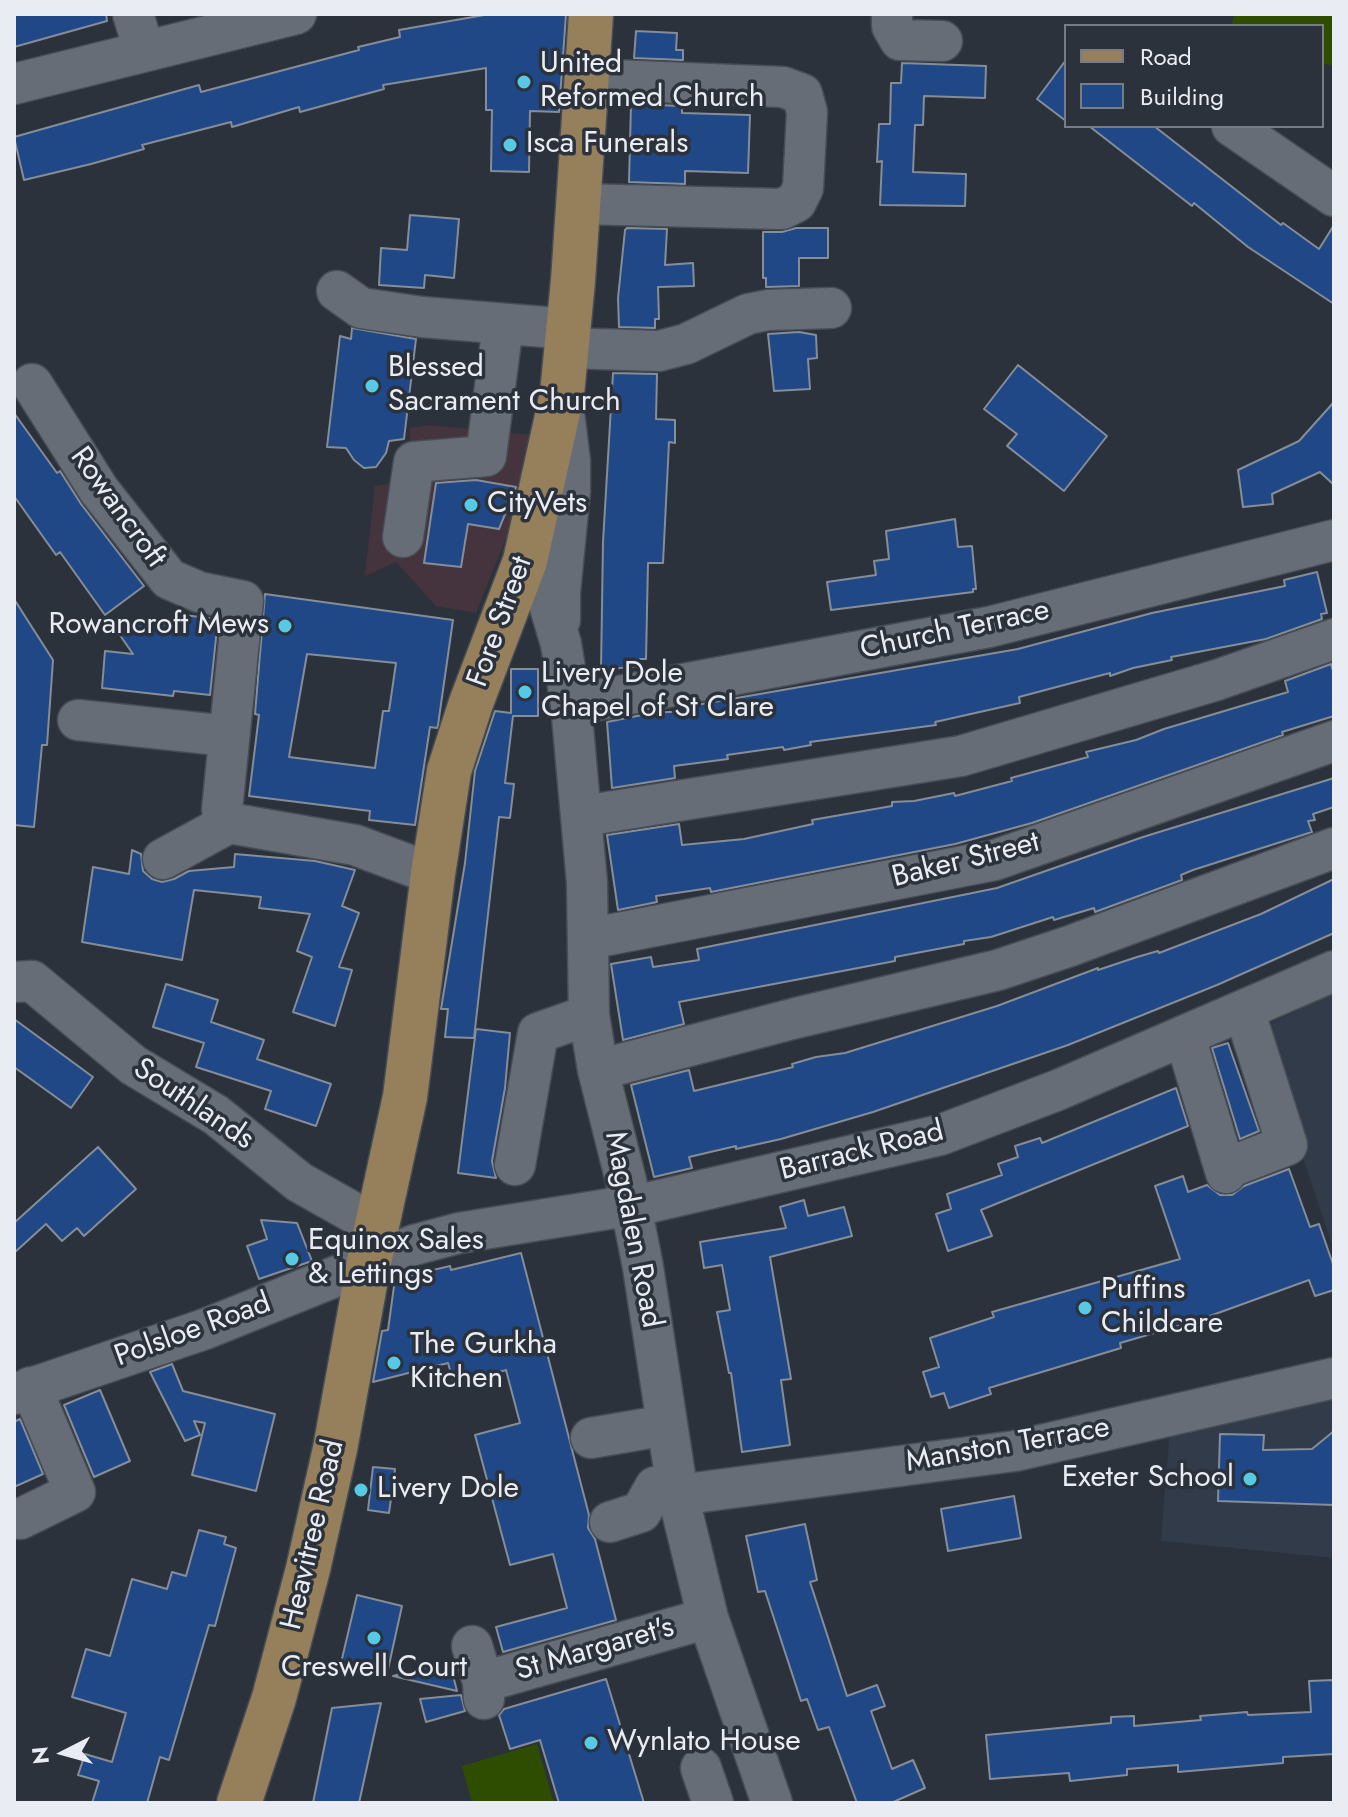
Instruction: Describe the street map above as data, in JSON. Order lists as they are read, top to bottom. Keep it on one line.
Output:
{"streets":{"main road":["Fore Street","Heavitree Road"],"street":["Rowancroft","Church Terrace","Baker Street","Southlands","Barrack Road","Magdalen Road","Polsloe Road","Manston Terrace","St Margaret's"]},"crossings":[["Fore Street","Southlands"],["Fore Street","Barrack Road"],["Fore Street","Magdalen Road"],["Fore Street","Polsloe Road"],["Fore Street","Heavitree Road"],["Church Terrace","Magdalen Road"],["Baker Street","Magdalen Road"],["Southlands","Barrack Road"],["Southlands","Polsloe Road"],["Southlands","Heavitree Road"],["Barrack Road","Magdalen Road"],["Barrack Road","Polsloe Road"],["Barrack Road","Heavitree Road"],["Magdalen Road","Manston Terrace"],["Magdalen Road","St Margaret's"],["Polsloe Road","Heavitree Road"]],"places":["United Reformed Church","Isca Funerals","Blessed Sacrament Church","CityVets","Rowancroft Mews","Livery Dole Chapel of St Clare","Equinox Sales & Lettings","Puffins Childcare","The Gurkha Kitchen","Exeter School","Livery Dole","Creswell Court","Wynlato House"],"legend":["Road","Building"],"north":"left"}
